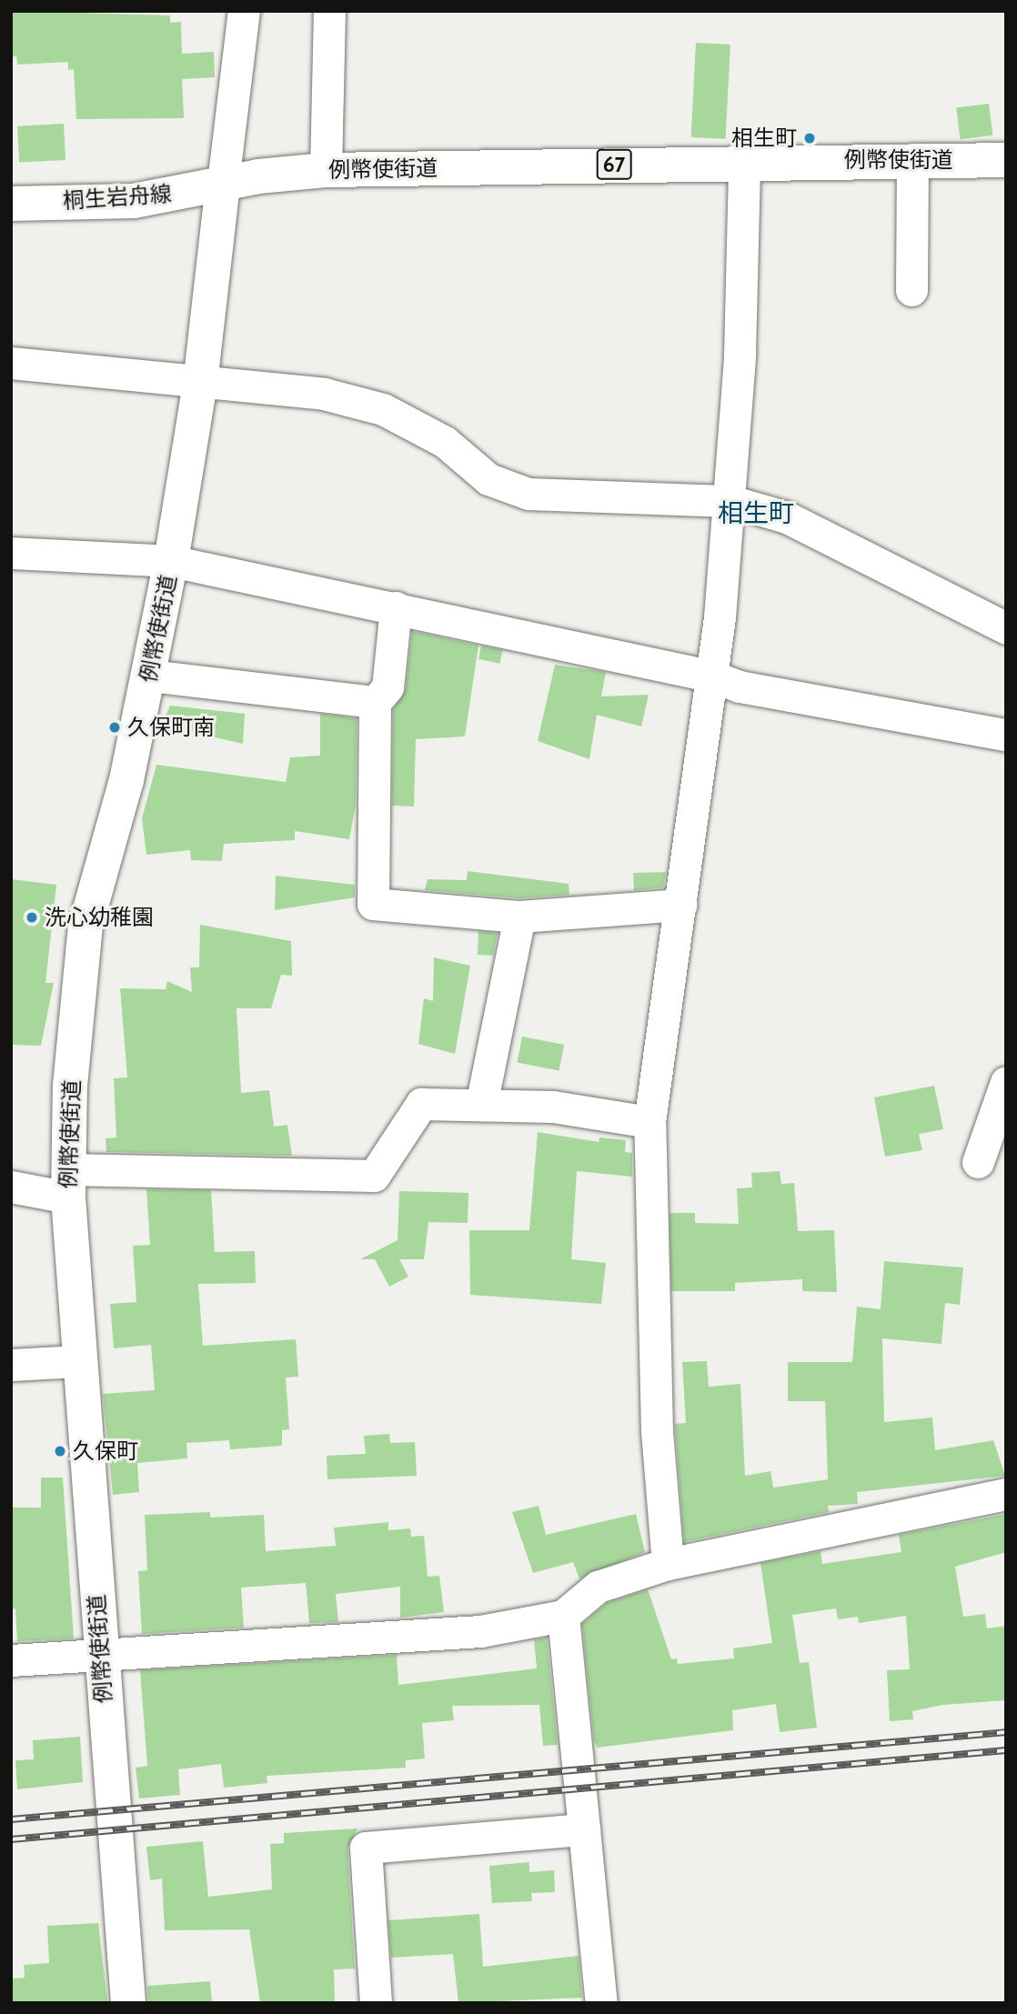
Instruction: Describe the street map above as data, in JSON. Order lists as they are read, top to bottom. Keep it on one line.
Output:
{"streets":{"street":["例幣使街道","67","桐生岩舟線"]},"crossings":[["例幣使街道","桐生岩舟線"]],"districts":["相生町"],"places":["相生町","久保町南","洗心幼稚園","久保町"]}
